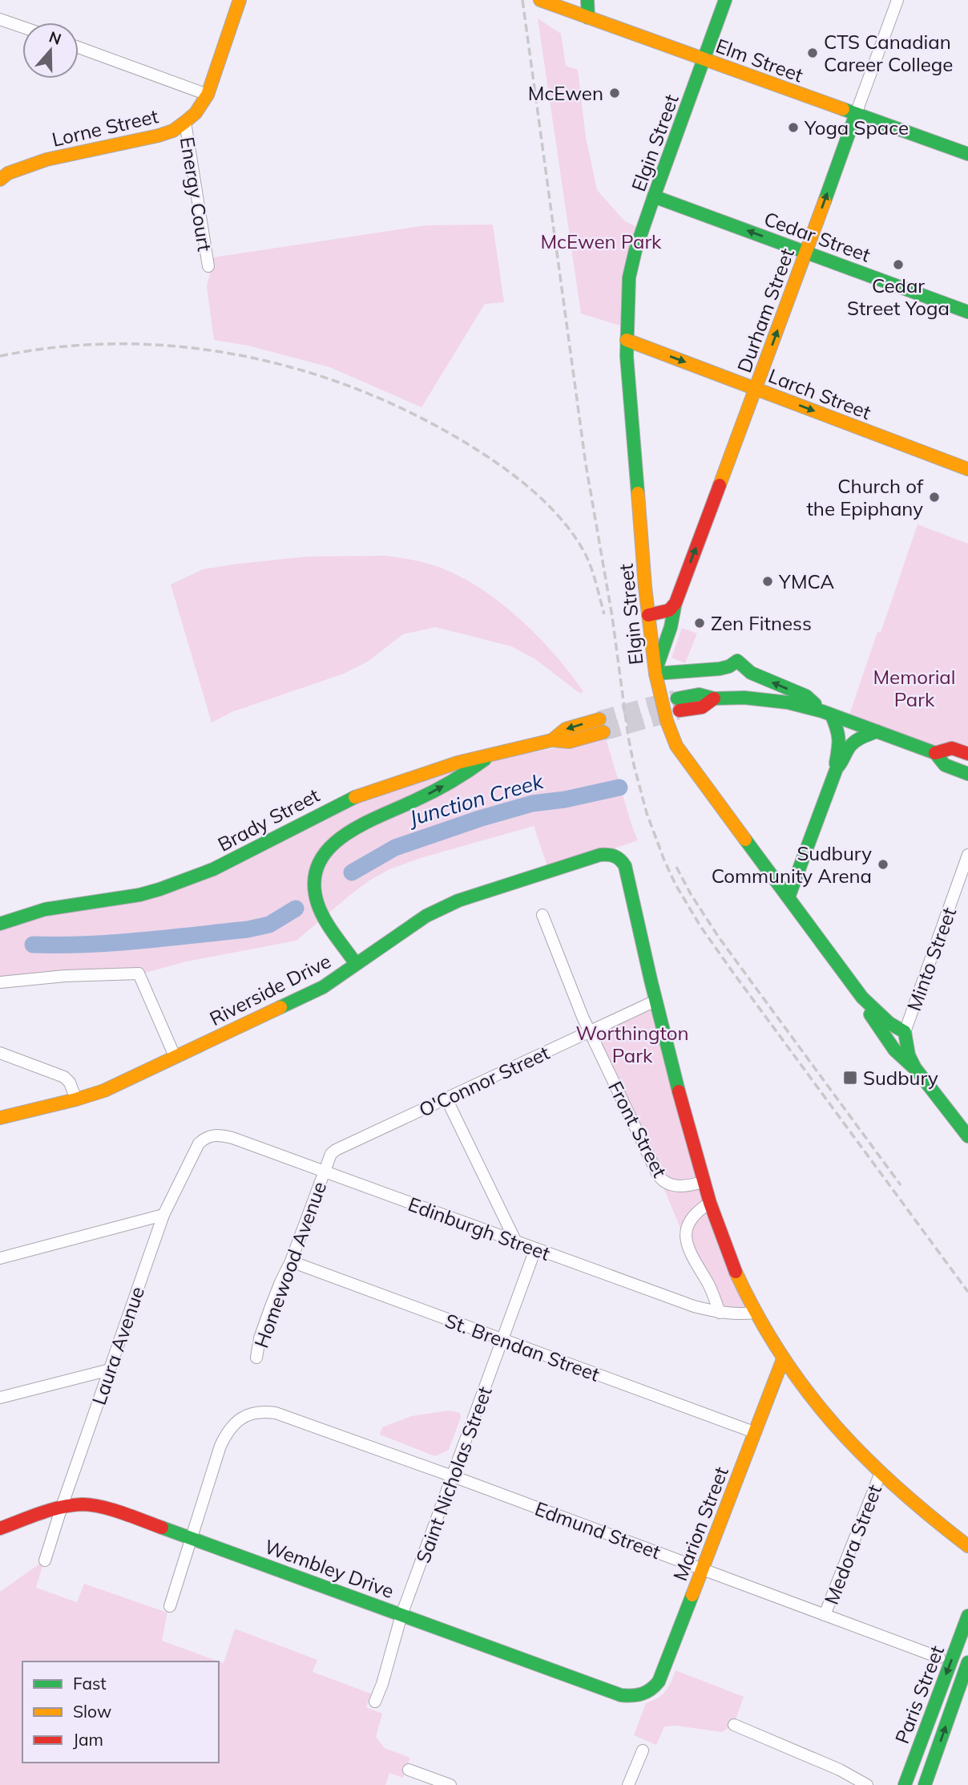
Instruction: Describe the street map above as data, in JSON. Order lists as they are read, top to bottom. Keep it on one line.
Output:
{"streets":{"street":["Elm Street","Lorne Street","Elgin Street","Energy Court","Cedar Street","Durham Street","Larch Street","Brady Street","Minto Street","Riverside Drive","O'Connor Street","Front Street","Edinburgh Street","Homewood Avenue","Laura Avenue","St. Brendan Street","Saint Nicholas Street","Marion Street","Edmund Street","Medora Street","Wembley Drive","Paris Street"]},"crossings":[["Elm Street","Elgin Street"],["Elm Street","Durham Street"],["Lorne Street","Energy Court"],["Elgin Street","Cedar Street"],["Elgin Street","Durham Street"],["Elgin Street","Larch Street"],["Elgin Street","Minto Street"],["Cedar Street","Durham Street"],["Durham Street","Larch Street"],["Riverside Drive","O'Connor Street"],["O'Connor Street","Front Street"],["O'Connor Street","Edinburgh Street"],["O'Connor Street","Homewood Avenue"],["Edinburgh Street","Homewood Avenue"],["Edinburgh Street","Laura Avenue"],["Edinburgh Street","Saint Nicholas Street"],["Homewood Avenue","St. Brendan Street"],["Laura Avenue","Wembley Drive"],["St. Brendan Street","Saint Nicholas Street"],["St. Brendan Street","Marion Street"],["Saint Nicholas Street","Edmund Street"],["Saint Nicholas Street","Wembley Drive"],["Marion Street","Edmund Street"],["Marion Street","Wembley Drive"],["Edmund Street","Medora Street"],["Edmund Street","Wembley Drive"]],"one_way":["Cedar Street","Durham Street","Larch Street"],"water":["Junction Creek"],"parks":["McEwen Park","Memorial Park","Worthington Park"],"places":{"other":["CTS Canadian Career College","McEwen","Yoga Space","Cedar Street Yoga","Church of the Epiphany","YMCA","Zen Fitness","Sudbury Community Arena"],"transit":["Sudbury"]},"legend":["Fast","Slow","Jam"],"north":"top"}
